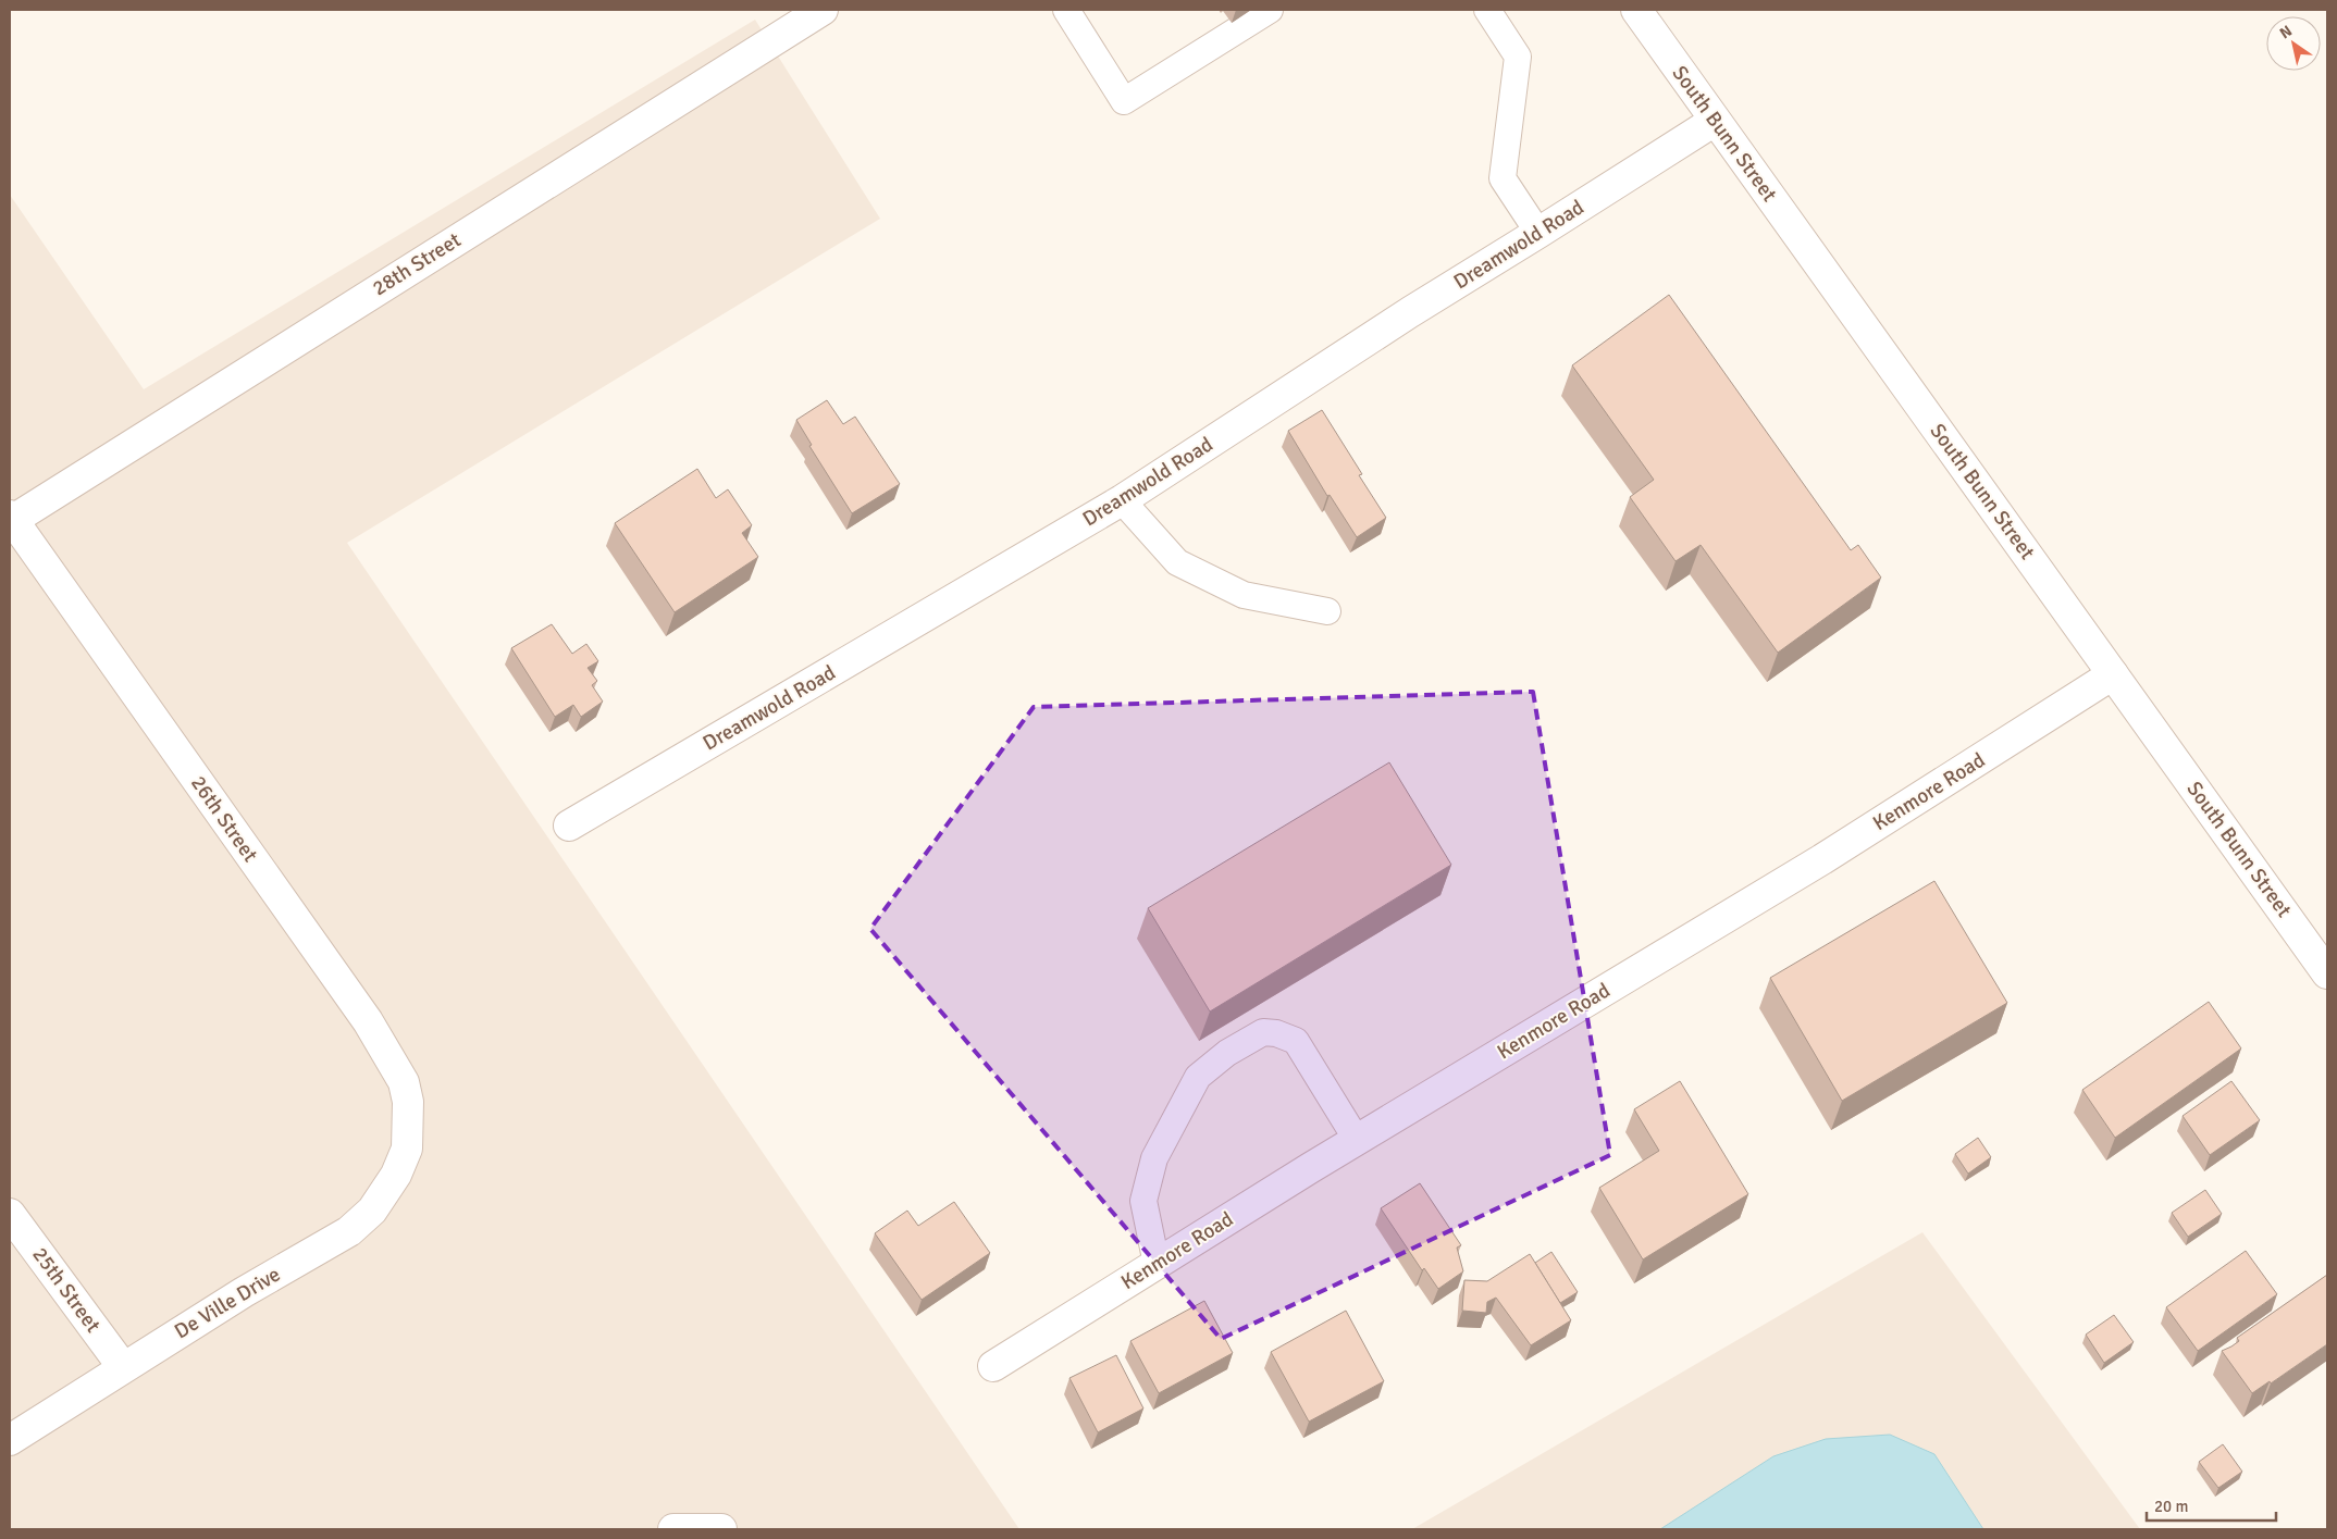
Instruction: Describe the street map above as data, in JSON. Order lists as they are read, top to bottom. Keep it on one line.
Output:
{"streets":{"street":["South Bunn Street","Dreamwold Road","28th Street","Kenmore Road","26th Street","25th Street","De Ville Drive"]},"crossings":[["South Bunn Street","Dreamwold Road"],["South Bunn Street","Kenmore Road"],["28th Street","26th Street"],["26th Street","De Ville Drive"],["25th Street","De Ville Drive"]],"scale_bar":"20 m","north":"top left"}
